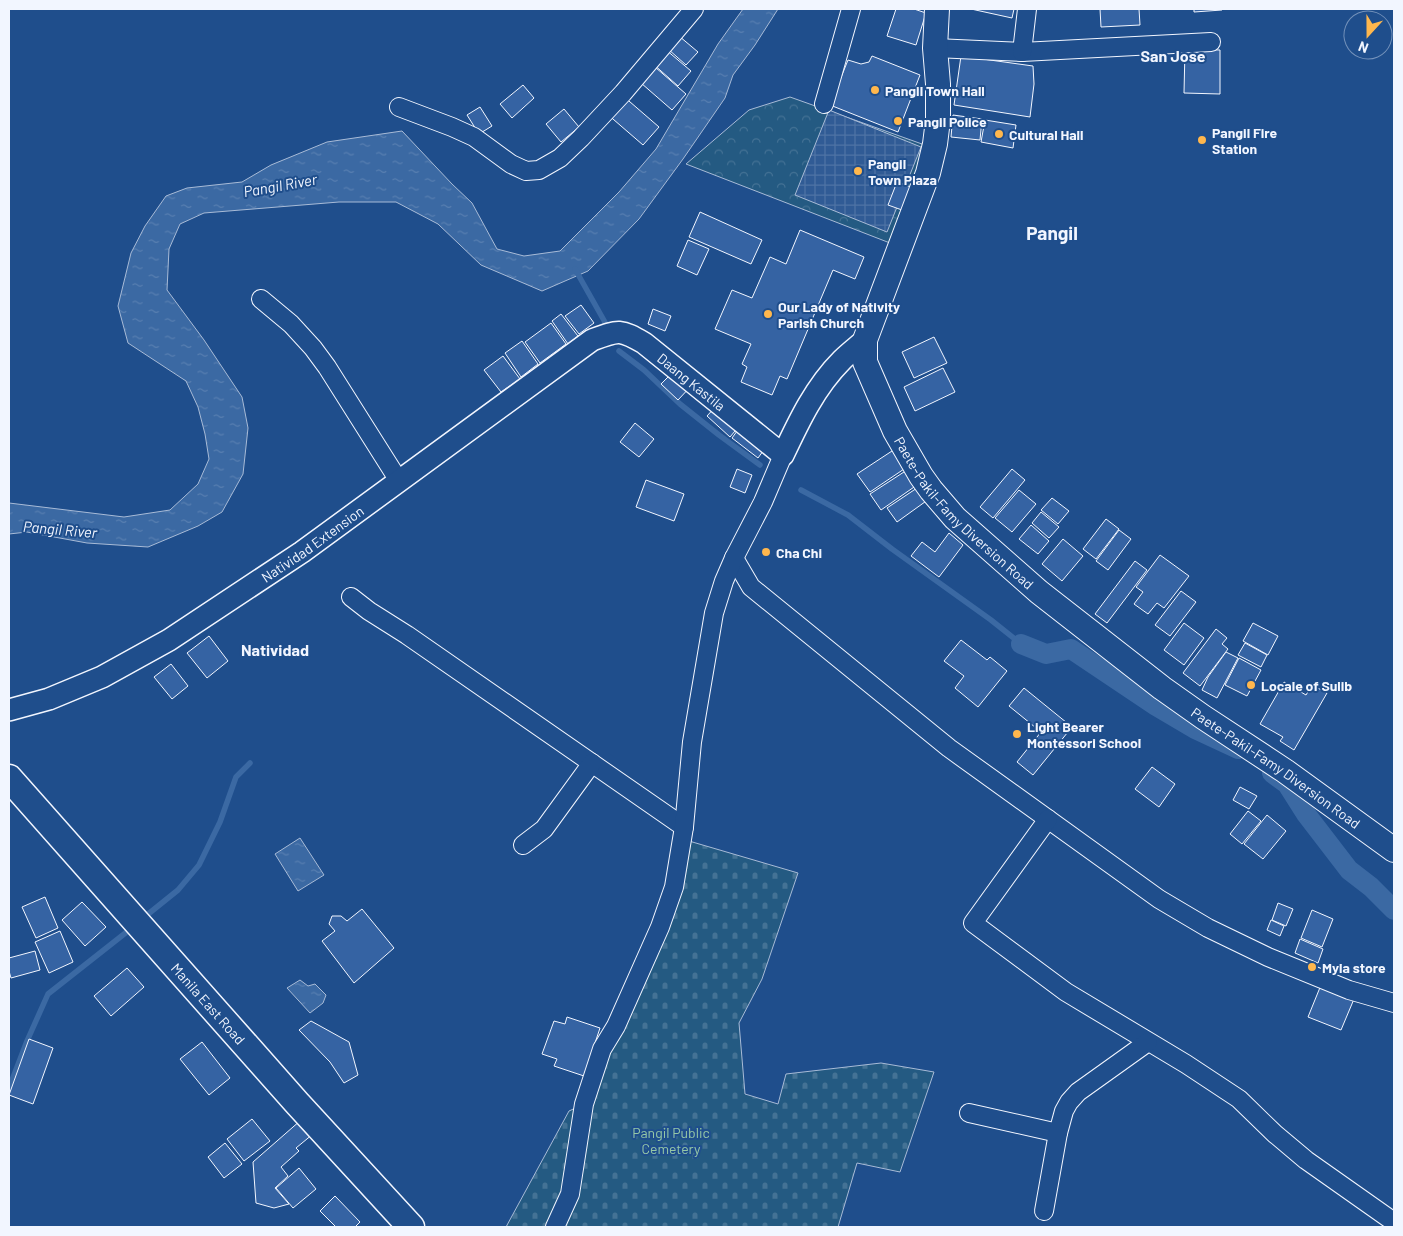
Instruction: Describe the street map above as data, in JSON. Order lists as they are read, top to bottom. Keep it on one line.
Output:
{"streets":{"main road":["Paete-Pakil-Famy Diversion Road","Manila East Road"],"street":["Daang Kastila","Natividad Extension"]},"crossings":[["Daang Kastila","Natividad Extension"]],"districts":["San Jose","Pangil","Natividad"],"water":["Pangil River"],"parks":["Pangil Public Cemetery"],"places":["Pangil Town Hall","Pangil Police","Cultural Hall","Pangil Fire Station","Pangil Town Plaza","Our Lady of Nativity Parish Church","Cha Chi","Locale of Sulib","Light Bearer Montessori School","Myla store"],"north":"bottom"}
